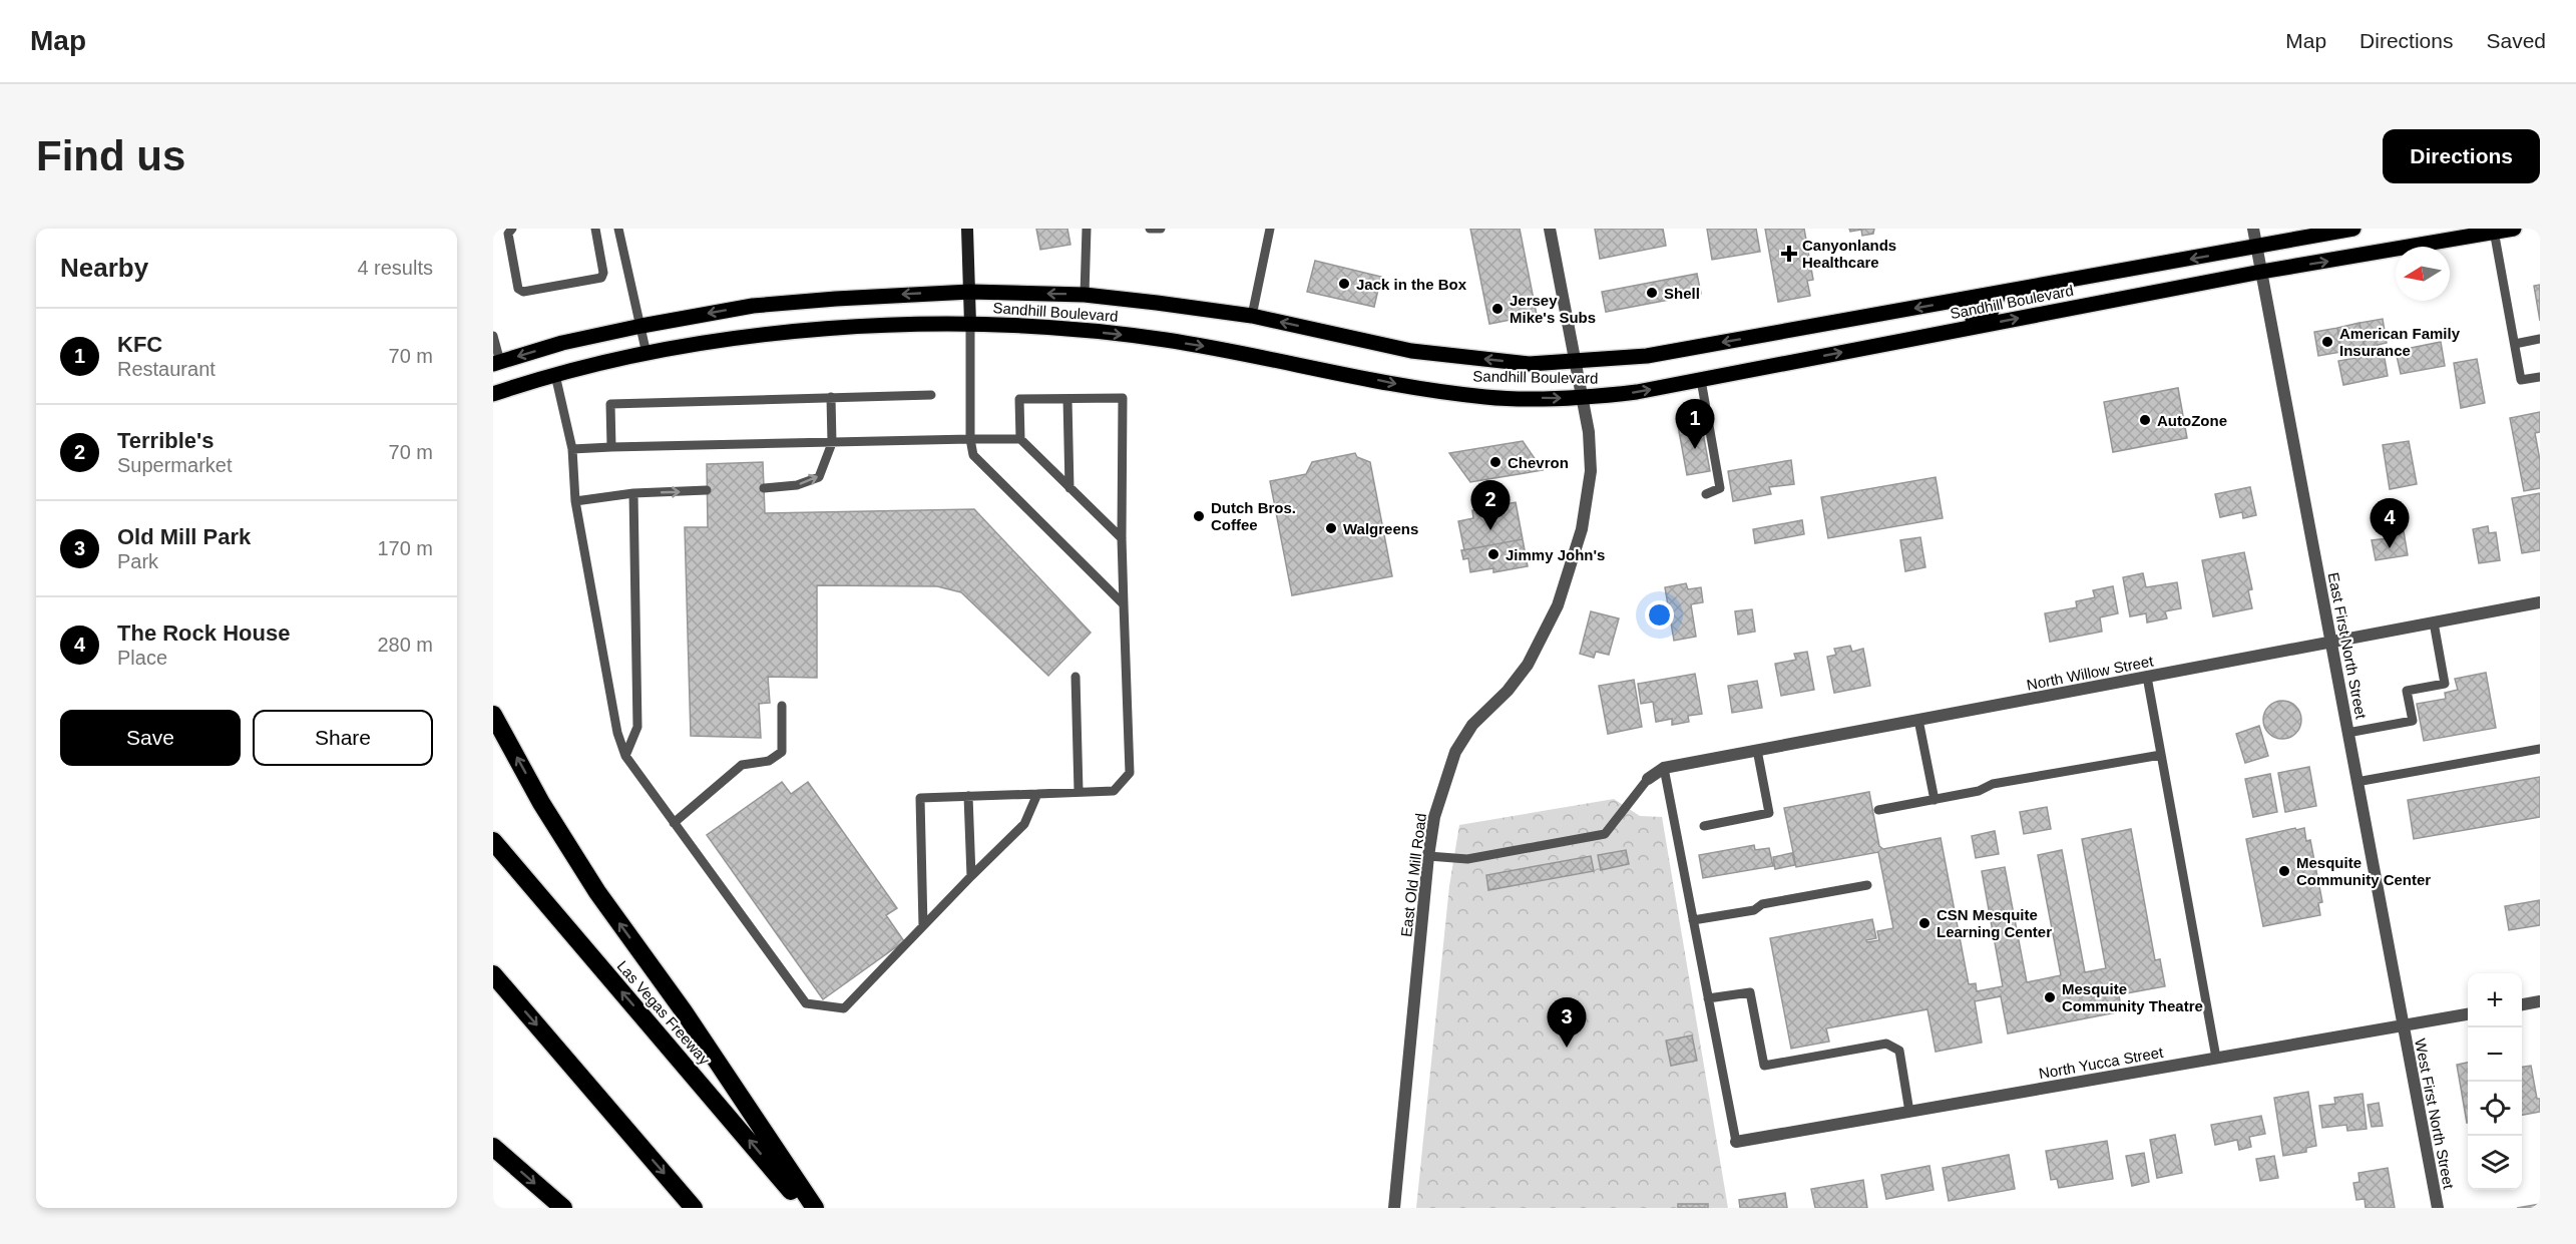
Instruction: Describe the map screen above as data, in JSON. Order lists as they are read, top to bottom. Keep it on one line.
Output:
{"streets":{"highway":["Las Vegas Freeway"],"main road":["Sandhill Boulevard"],"street":["East First North Street","North Willow Street","East Old Mill Road","North Yucca Street","West First North Street"]},"crossings":[["Sandhill Boulevard","East First North Street"],["Sandhill Boulevard","East Old Mill Road"],["East First North Street","North Willow Street"],["East First North Street","North Yucca Street"],["East First North Street","West First North Street"],["North Yucca Street","West First North Street"]],"places":{"health":["Canyonlands Healthcare"],"other":["Jack in the Box","Shell","Jersey Mike's Subs","American Family Insurance","AutoZone","Chevron","Dutch Bros. Coffee","Walgreens","Jimmy John's","Mesquite Community Center","CSN Mesquite Learning Center","Mesquite Community Theatre"]},"north":"left","page":{"header":"Map","nav":["Map","Directions","Saved"],"buttons":["Directions",["Save","Share"]],"title":"Find us","heading":["Nearby","4 results"],"list":[{"mark":"1","name":"KFC","note":"Restaurant","value":"70 m"},{"mark":"2","name":"Terrible's","note":"Supermarket","value":"70 m"},{"mark":"3","name":"Old Mill Park","note":"Park","value":"170 m"},{"mark":"4","name":"The Rock House","note":"Place","value":"280 m"}],"pins":["1","2","4","3"],"map_buttons":["+","−"]}}
